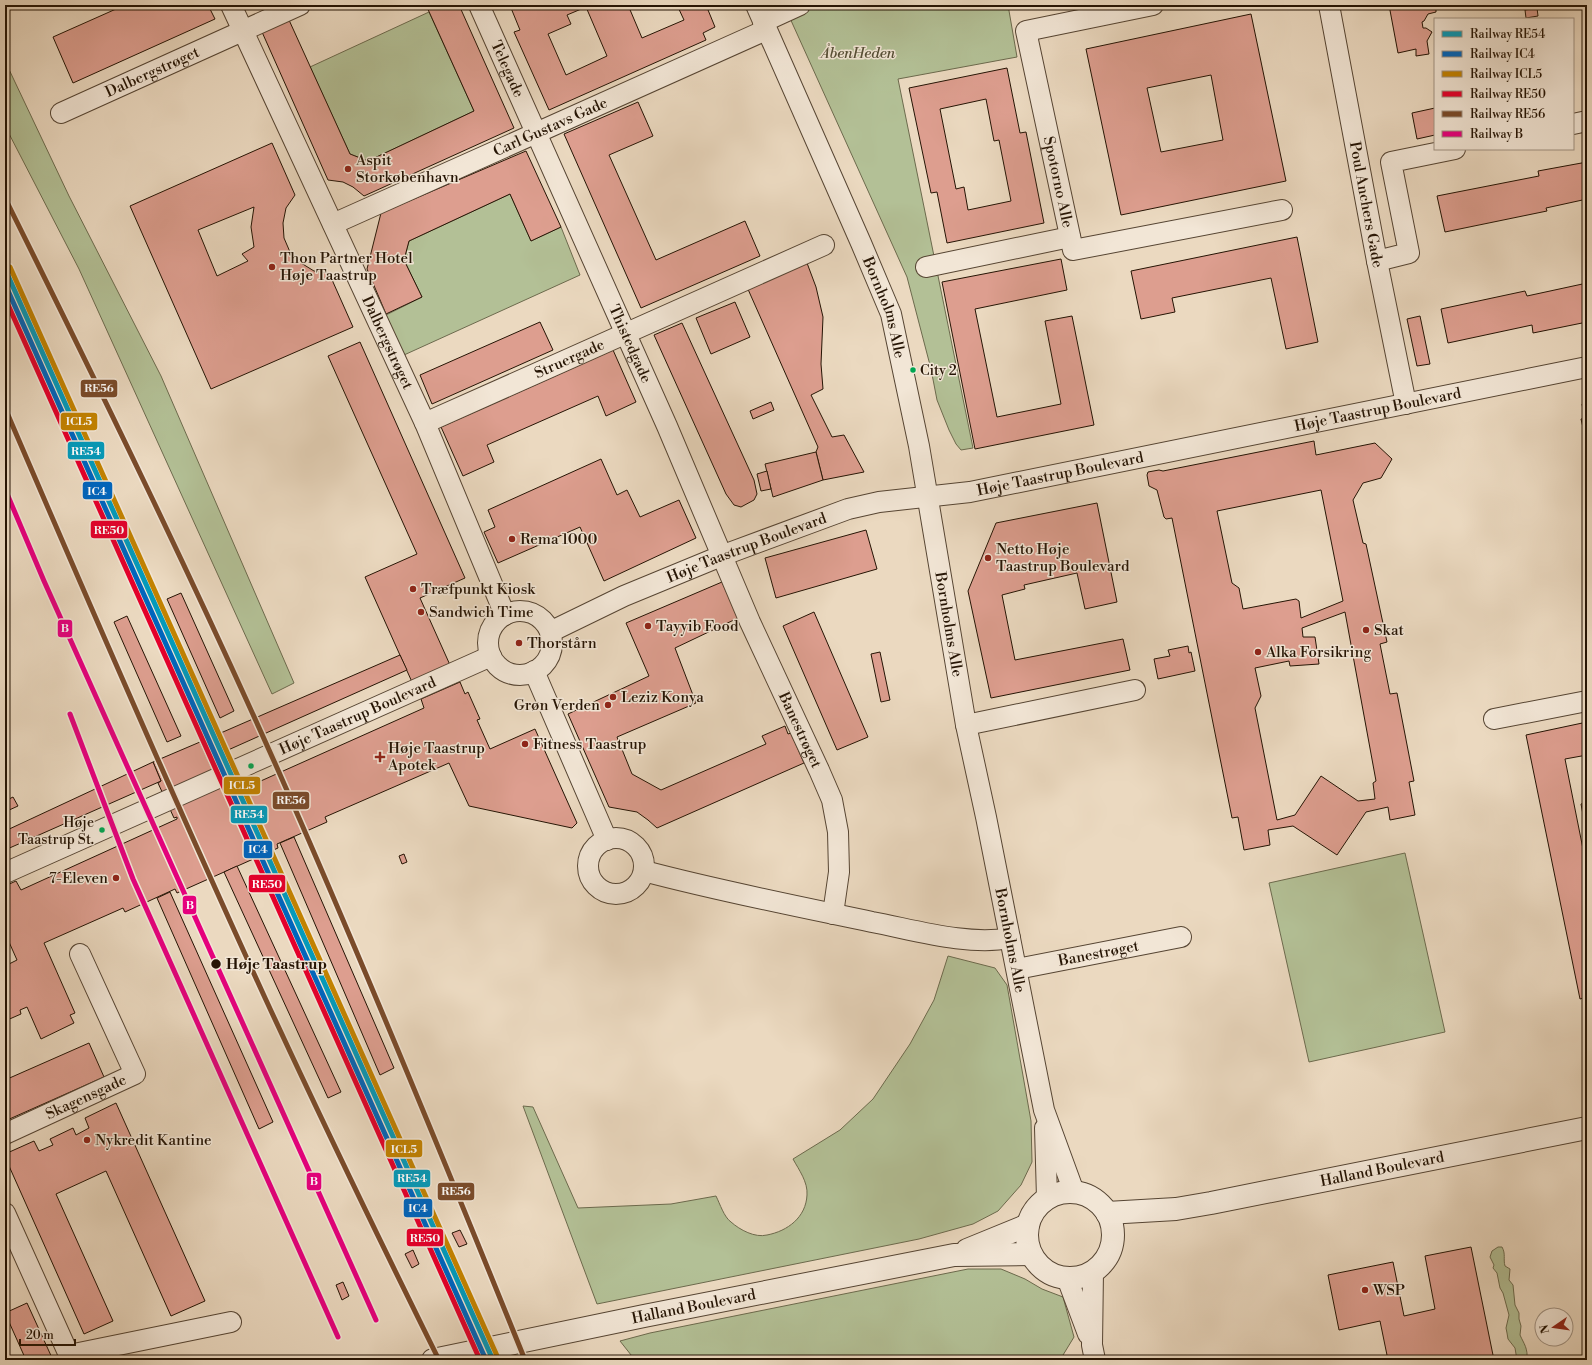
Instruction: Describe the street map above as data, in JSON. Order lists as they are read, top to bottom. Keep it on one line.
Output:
{"streets":{"street":["Telegade","Dalbergstrøget","Carl Gustavs Gade","Spotorno Alle","Poul Anchers Gade","Bornholms Alle","Thistedgade","Struergade","Høje Taastrup Boulevard","Banestrøget","Skagensgade","Halland Boulevard"]},"crossings":[["Telegade","Carl Gustavs Gade"],["Telegade","Thistedgade"],["Dalbergstrøget","Carl Gustavs Gade"],["Dalbergstrøget","Struergade"],["Dalbergstrøget","Høje Taastrup Boulevard"],["Carl Gustavs Gade","Bornholms Alle"],["Carl Gustavs Gade","Thistedgade"],["Poul Anchers Gade","Høje Taastrup Boulevard"],["Bornholms Alle","Høje Taastrup Boulevard"],["Bornholms Alle","Banestrøget"],["Bornholms Alle","Halland Boulevard"],["Thistedgade","Struergade"],["Thistedgade","Høje Taastrup Boulevard"],["Thistedgade","Banestrøget"],["Høje Taastrup Boulevard","Banestrøget"]],"parks":["ÅbenHeden"],"places":{"other":["Aspit Storkøbenhavn","Thon Partner Hotel Høje Taastrup","City 2","Rema 1000","Netto Høje Taastrup Boulevard","Træfpunkt Kiosk","Sandwich Time","Tayyib Food","Skat","Thorstårn","Alka Forsikring","Leziz Konya","Grøn Verden","Fitness Taastrup","Høje Taastrup St.","7-Eleven","Høje Taastrup","Nykredit Kantine","WSP"],"health":["Høje Taastrup Apotek"]},"lines":["rail line RE56","rail line ICL5","rail line RE54","rail line IC4","rail line RE50","rail line B"],"legend":["Railway RE54","Railway IC4","Railway ICL5","Railway RE50","Railway RE56","Railway B"],"scale_bar":"20 m","north":"left"}
